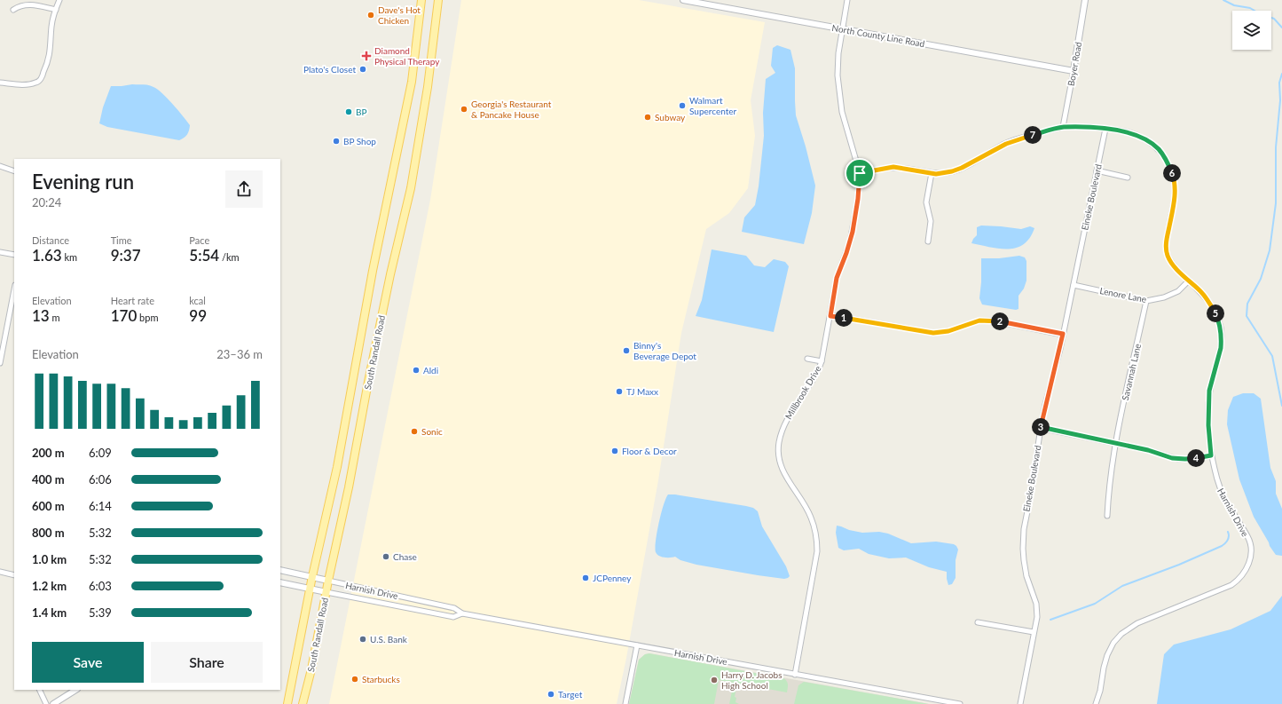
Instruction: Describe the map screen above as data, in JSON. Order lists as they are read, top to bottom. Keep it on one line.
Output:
{"streets":{"main road":["South Randall Road"],"street":["North County Line Road","Boyer Road","Eineke Boulevard","Lenore Lane","Savannah Lane","Millbrook Drive","Harnish Drive"]},"crossings":[["North County Line Road","Boyer Road"],["North County Line Road","Millbrook Drive"],["Boyer Road","Harnish Drive"],["Eineke Boulevard","Lenore Lane"],["Eineke Boulevard","Harnish Drive"],["Lenore Lane","Savannah Lane"],["Lenore Lane","Harnish Drive"],["South Randall Road","Harnish Drive"],["Millbrook Drive","Harnish Drive"]],"places":{"other":["Dave's Hot Chicken","Plato's Closet","Walmart Supercenter","Georgia's Restaurant & Pancake House","BP","Subway","BP Shop","Binny's Beverage Depot","Aldi","TJ Maxx","Sonic","Floor & Decor","Chase","JCPenney","U.S. Bank","Starbucks","Harry D. Jacobs High School","Target"],"health":["Diamond Physical Therapy"]},"page":{"pins":["7","6","5","1","2","3","4"],"heading":["Evening run","20:24"],"stats":[["Distance","1.63 km"],["Time","9:37"],["Pace","5:54 /km"],["Elevation","13 m"],["Heart rate","170 bpm"],["kcal","99"]],"chart":["Elevation","23–36 m"],"list":[{"name":"200 m","note":"6:09"},{"name":"400 m","note":"6:06"},{"name":"600 m","note":"6:14"},{"name":"800 m","note":"5:32"},{"name":"1.0 km","note":"5:32"},{"name":"1.2 km","note":"6:03"},{"name":"1.4 km","note":"5:39"}],"buttons":["Save","Share"]}}
